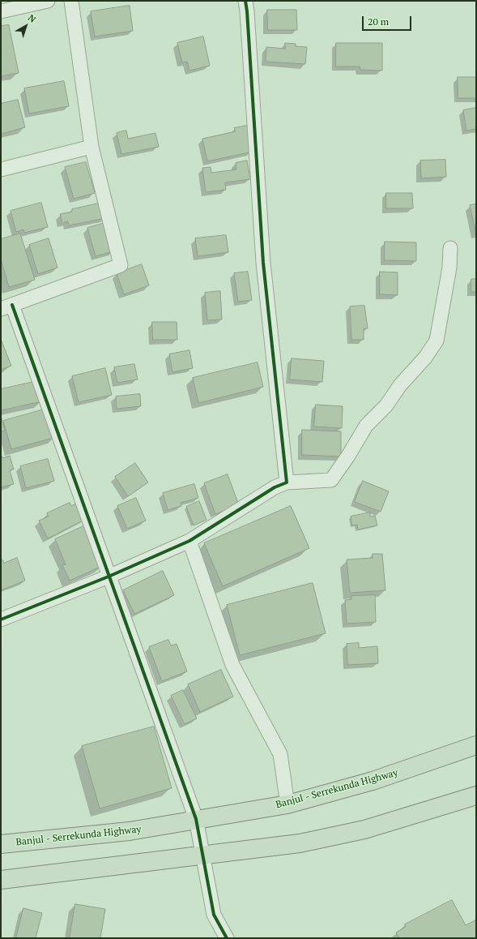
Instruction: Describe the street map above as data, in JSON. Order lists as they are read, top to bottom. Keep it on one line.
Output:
{"streets":{"highway":["Banjul - Serrekunda Highway"]},"scale_bar":"20 m","north":"top right"}
